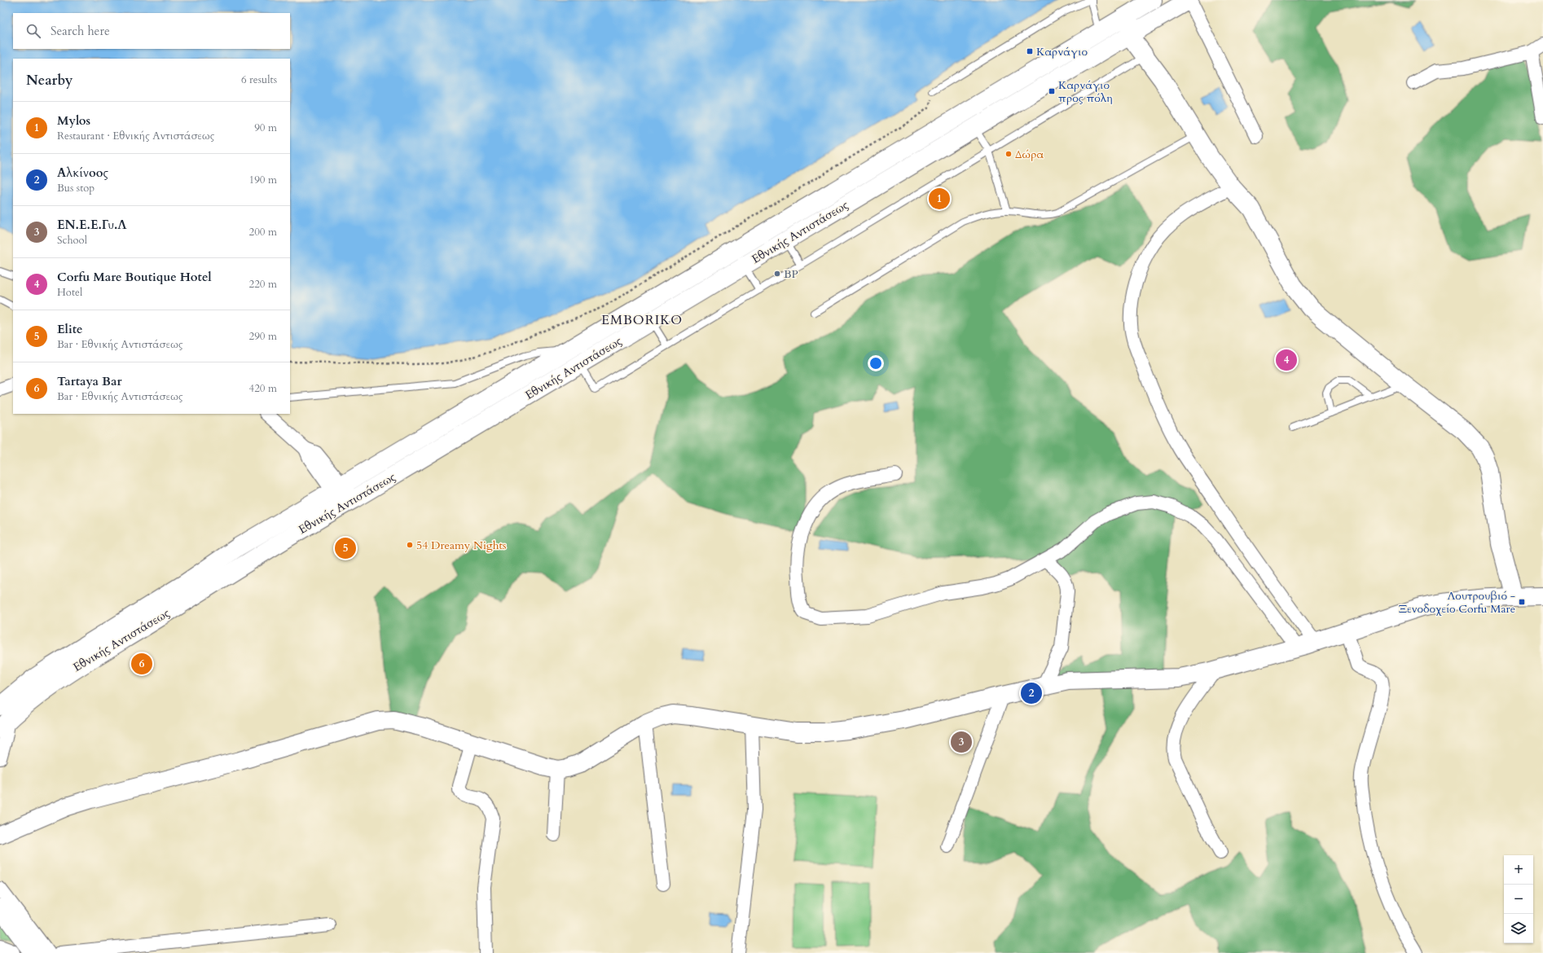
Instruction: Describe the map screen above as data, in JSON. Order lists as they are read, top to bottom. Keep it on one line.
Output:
{"streets":{"main road":["Εθνικής Αντιστάσεως"]},"districts":["EMBORIKO"],"places":{"transit":["Καρνάγιο","Καρνάγιο προς πόλη","Λουτρουβιό - Ξενοδοχείο Corfu Mare"],"other":["Δώρα","BP","54 Dreamy Nights"]},"page":{"search":"Search here","heading":["Nearby","6 results"],"list":[{"mark":"1","name":"Mylos","note":"Restaurant · Εθνικής Αντιστάσεως","value":"90 m"},{"mark":"2","name":"Αλκίνοος","note":"Bus stop","value":"190 m"},{"mark":"3","name":"ΕΝ.Ε.Ε.Γυ.Λ","note":"School","value":"200 m"},{"mark":"4","name":"Corfu Mare Boutique Hotel","note":"Hotel","value":"220 m"},{"mark":"5","name":"Elite","note":"Bar · Εθνικής Αντιστάσεως","value":"290 m"},{"mark":"6","name":"Tartaya Bar","note":"Bar · Εθνικής Αντιστάσεως","value":"420 m"}],"pins":["1","4","5","6","2","3"],"map_buttons":["+","−"]}}
